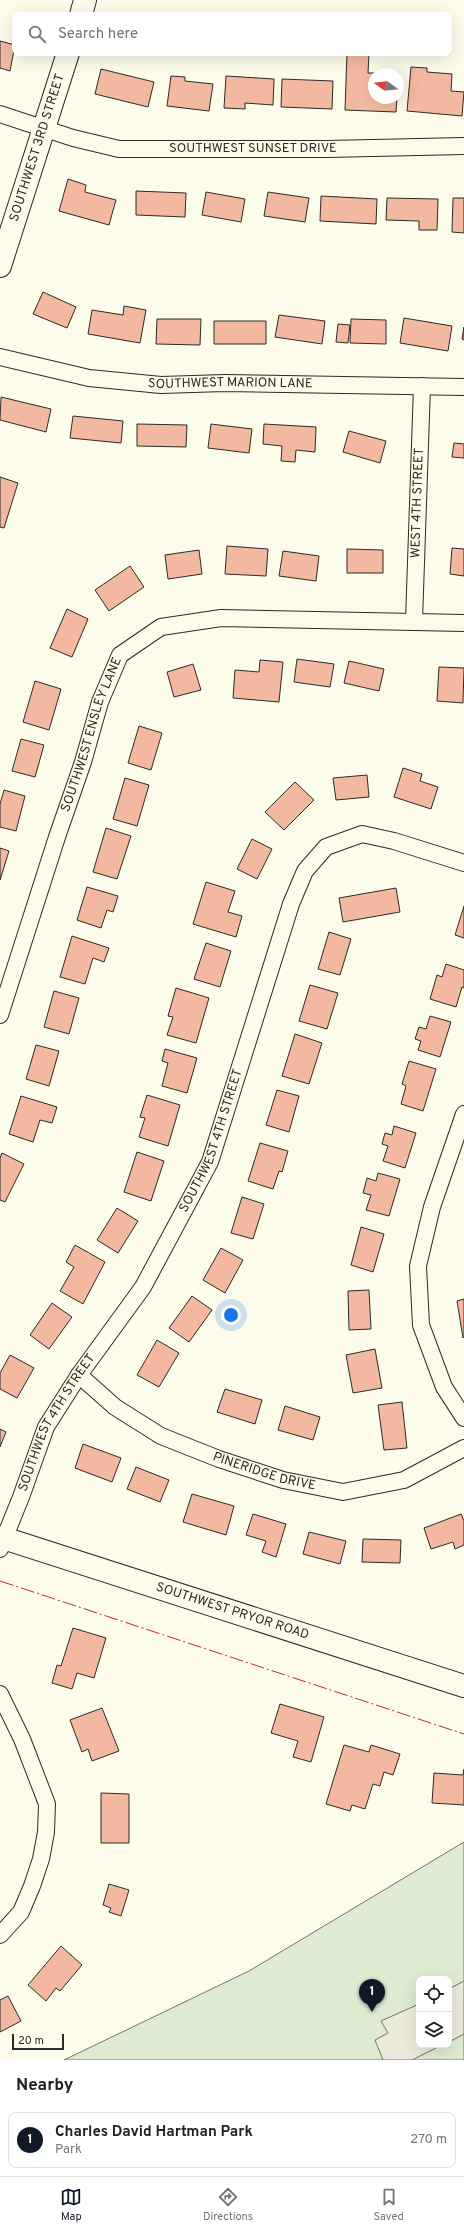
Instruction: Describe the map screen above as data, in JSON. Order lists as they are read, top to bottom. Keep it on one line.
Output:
{"streets":{"main road":["SOUTHWEST 3RD STREET","SOUTHWEST PRYOR ROAD"],"street":["SOUTHWEST SUNSET DRIVE","SOUTHWEST MARION LANE","WEST 4TH STREET","SOUTHWEST ENSLEY LANE","SOUTHWEST 4TH STREET","PINERIDGE DRIVE"]},"crossings":[["SOUTHWEST 3RD STREET","SOUTHWEST SUNSET DRIVE"],["SOUTHWEST MARION LANE","WEST 4TH STREET"],["WEST 4TH STREET","SOUTHWEST ENSLEY LANE"],["SOUTHWEST 4TH STREET","PINERIDGE DRIVE"],["SOUTHWEST 4TH STREET","SOUTHWEST PRYOR ROAD"]],"scale_bar":"20 m","north":"left","page":{"search":"Search here","pins":"1","scale":"20 m","heading":"Nearby","list":[{"mark":"1","name":"Charles David Hartman Park","note":"Park","value":"270 m"}],"nav":["Map","Directions","Saved"]}}
